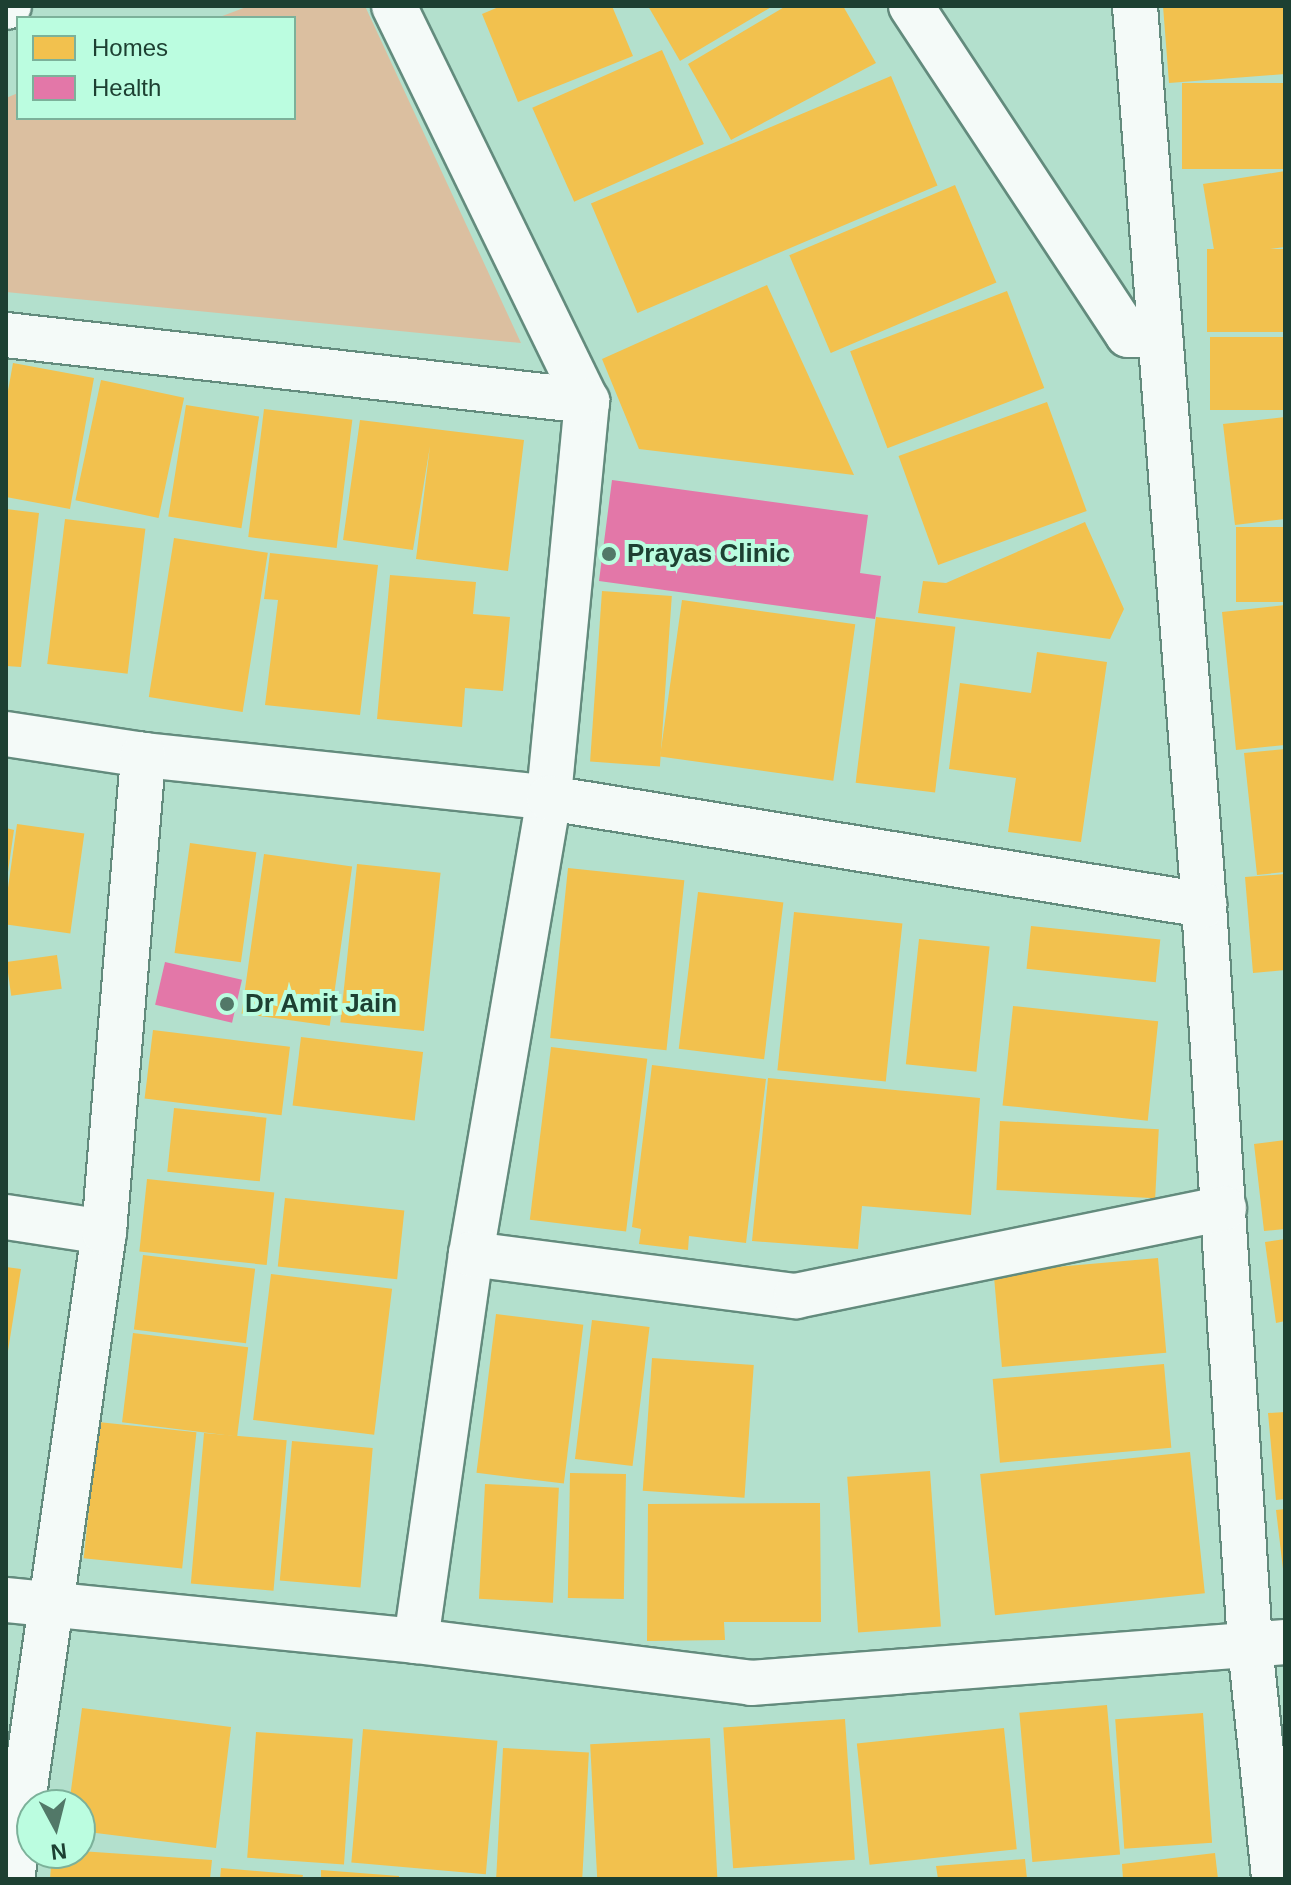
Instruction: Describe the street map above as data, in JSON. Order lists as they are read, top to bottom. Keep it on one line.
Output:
{"places":["Prayas Clinic","Dr Amit Jain"],"legend":["Homes","Health"],"north":"bottom"}
